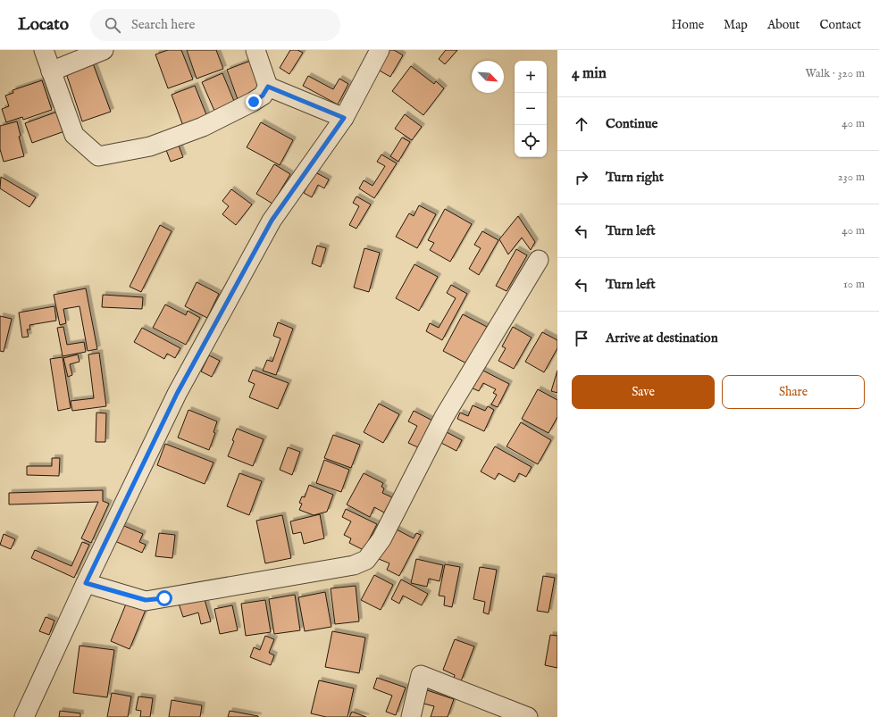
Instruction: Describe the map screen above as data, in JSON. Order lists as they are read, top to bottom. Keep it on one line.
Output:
{"north":"bottom right","page":{"header":"Locato","search":"Search here","nav":["Home","Map","About","Contact"],"heading":["4 min","Walk · 320 m"],"map_buttons":["+","−"],"list":[["Continue","40 m"],["Turn right","230 m"],["Turn left","40 m"],["Turn left","10 m"],"Arrive at destination"],"buttons":["Save","Share"]}}
